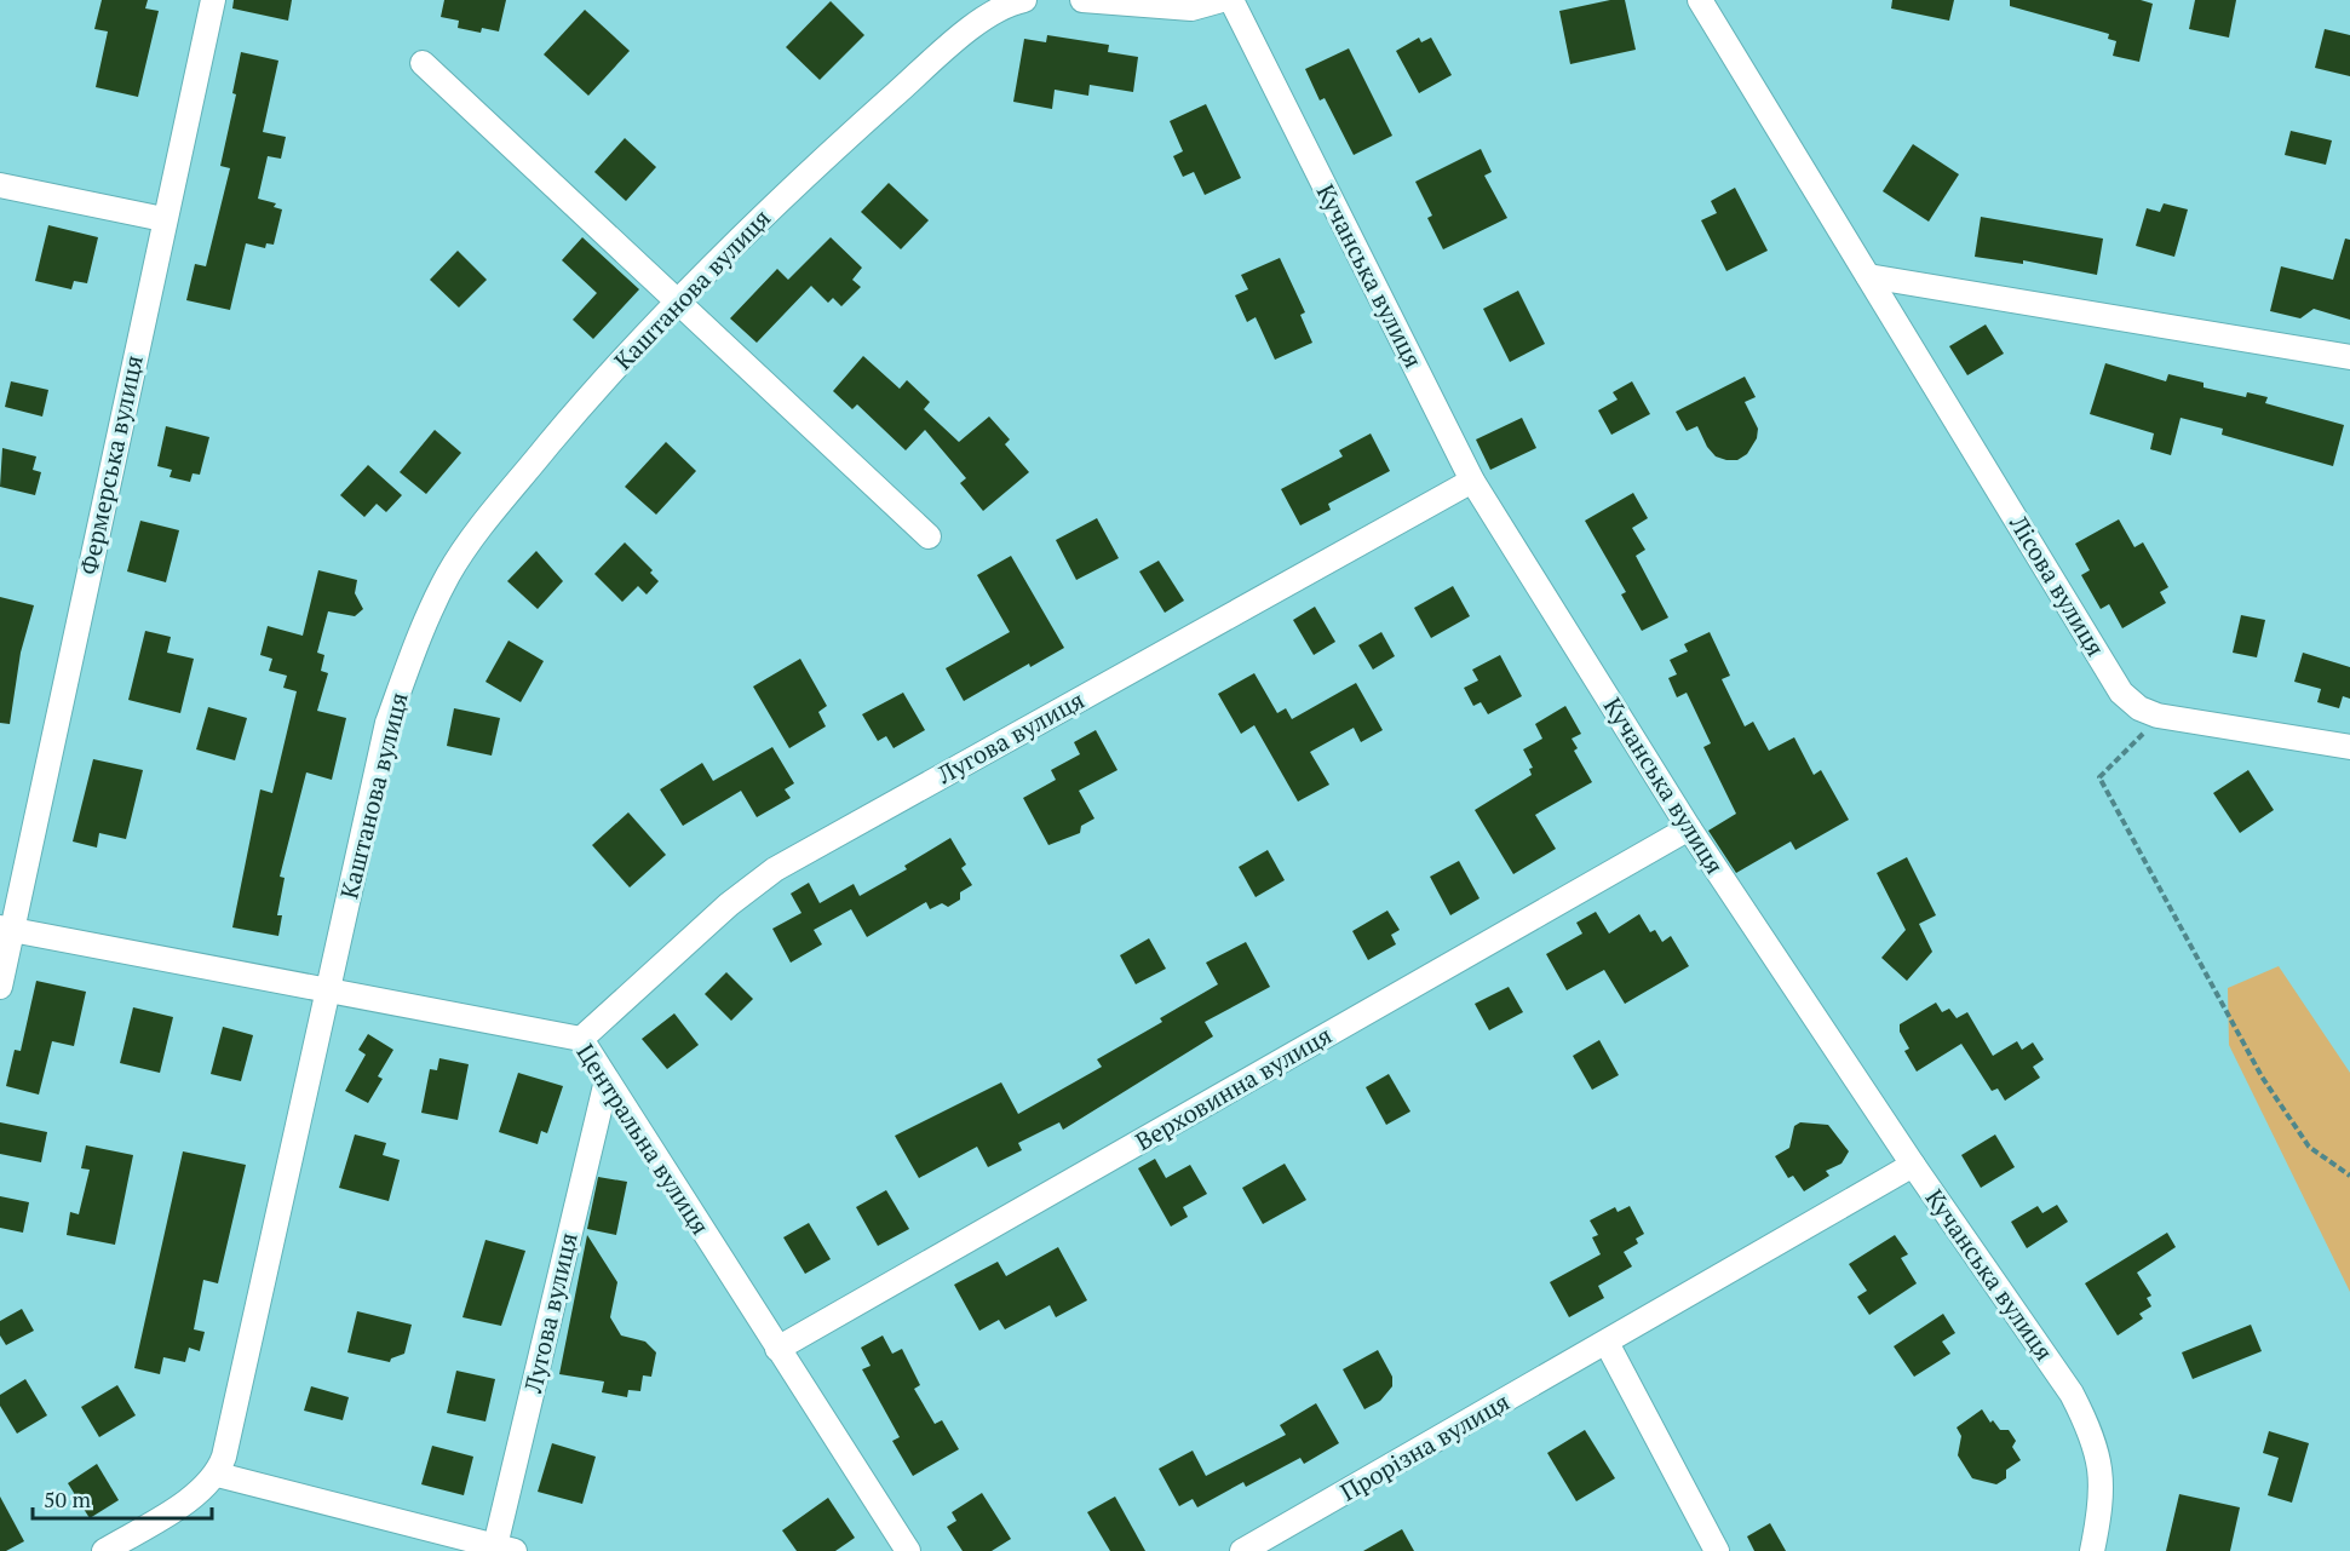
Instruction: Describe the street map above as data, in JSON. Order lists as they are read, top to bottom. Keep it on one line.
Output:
{"streets":{"street":["Кучанська вулиця","Каштанова вулиця","Фермерська вулиця","Лісова вулиця","Лугова вулиця","Верховинна вулиця","Центральна вулиця","Прорізна вулиця"]},"crossings":[["Кучанська вулиця","Лугова вулиця"],["Кучанська вулиця","Верховинна вулиця"],["Кучанська вулиця","Прорізна вулиця"],["Каштанова вулиця","Центральна вулиця"],["Фермерська вулиця","Центральна вулиця"],["Лугова вулиця","Центральна вулиця"],["Верховинна вулиця","Центральна вулиця"]],"scale_bar":"50 m"}
